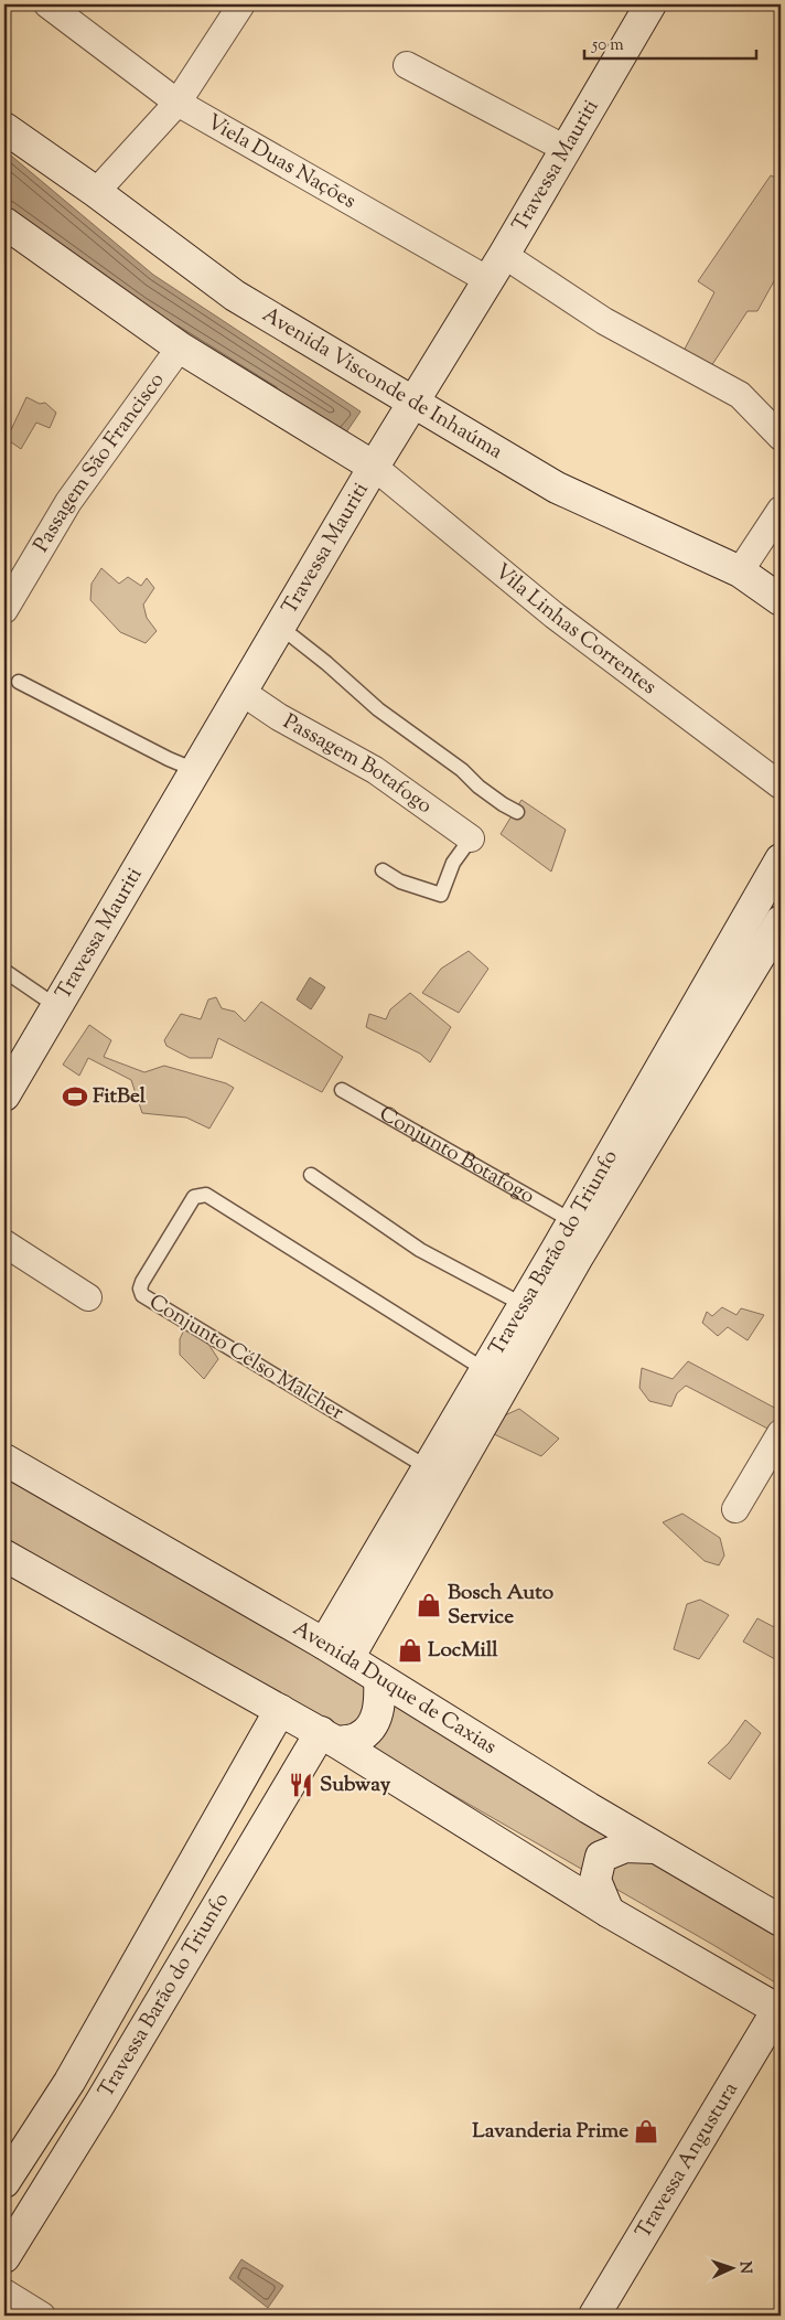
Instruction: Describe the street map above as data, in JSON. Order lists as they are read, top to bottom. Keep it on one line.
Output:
{"streets":{"street":["Viela Duas Nações","Travessa Mauriti","Avenida Visconde de Inhaúma","Passagem São Francisco","Vila Linhas Correntes","Passagem Botafogo","Travessa Barão do Triunfo","Avenida Duque de Caxias","Travessa Angustura"],"lane":["Conjunto Botafogo","Conjunto Célso Malcher"]},"crossings":[["Viela Duas Nações","Travessa Mauriti"],["Travessa Mauriti","Avenida Visconde de Inhaúma"],["Travessa Mauriti","Vila Linhas Correntes"],["Travessa Mauriti","Passagem Botafogo"],["Conjunto Botafogo","Travessa Barão do Triunfo"],["Travessa Barão do Triunfo","Conjunto Célso Malcher"],["Travessa Barão do Triunfo","Avenida Duque de Caxias"]],"places":{"sports":["FitBel"],"shop":["Bosch Auto Service","LocMill","Lavanderia Prime"],"restaurant":["Subway"]},"scale_bar":"50 m","north":"right"}
